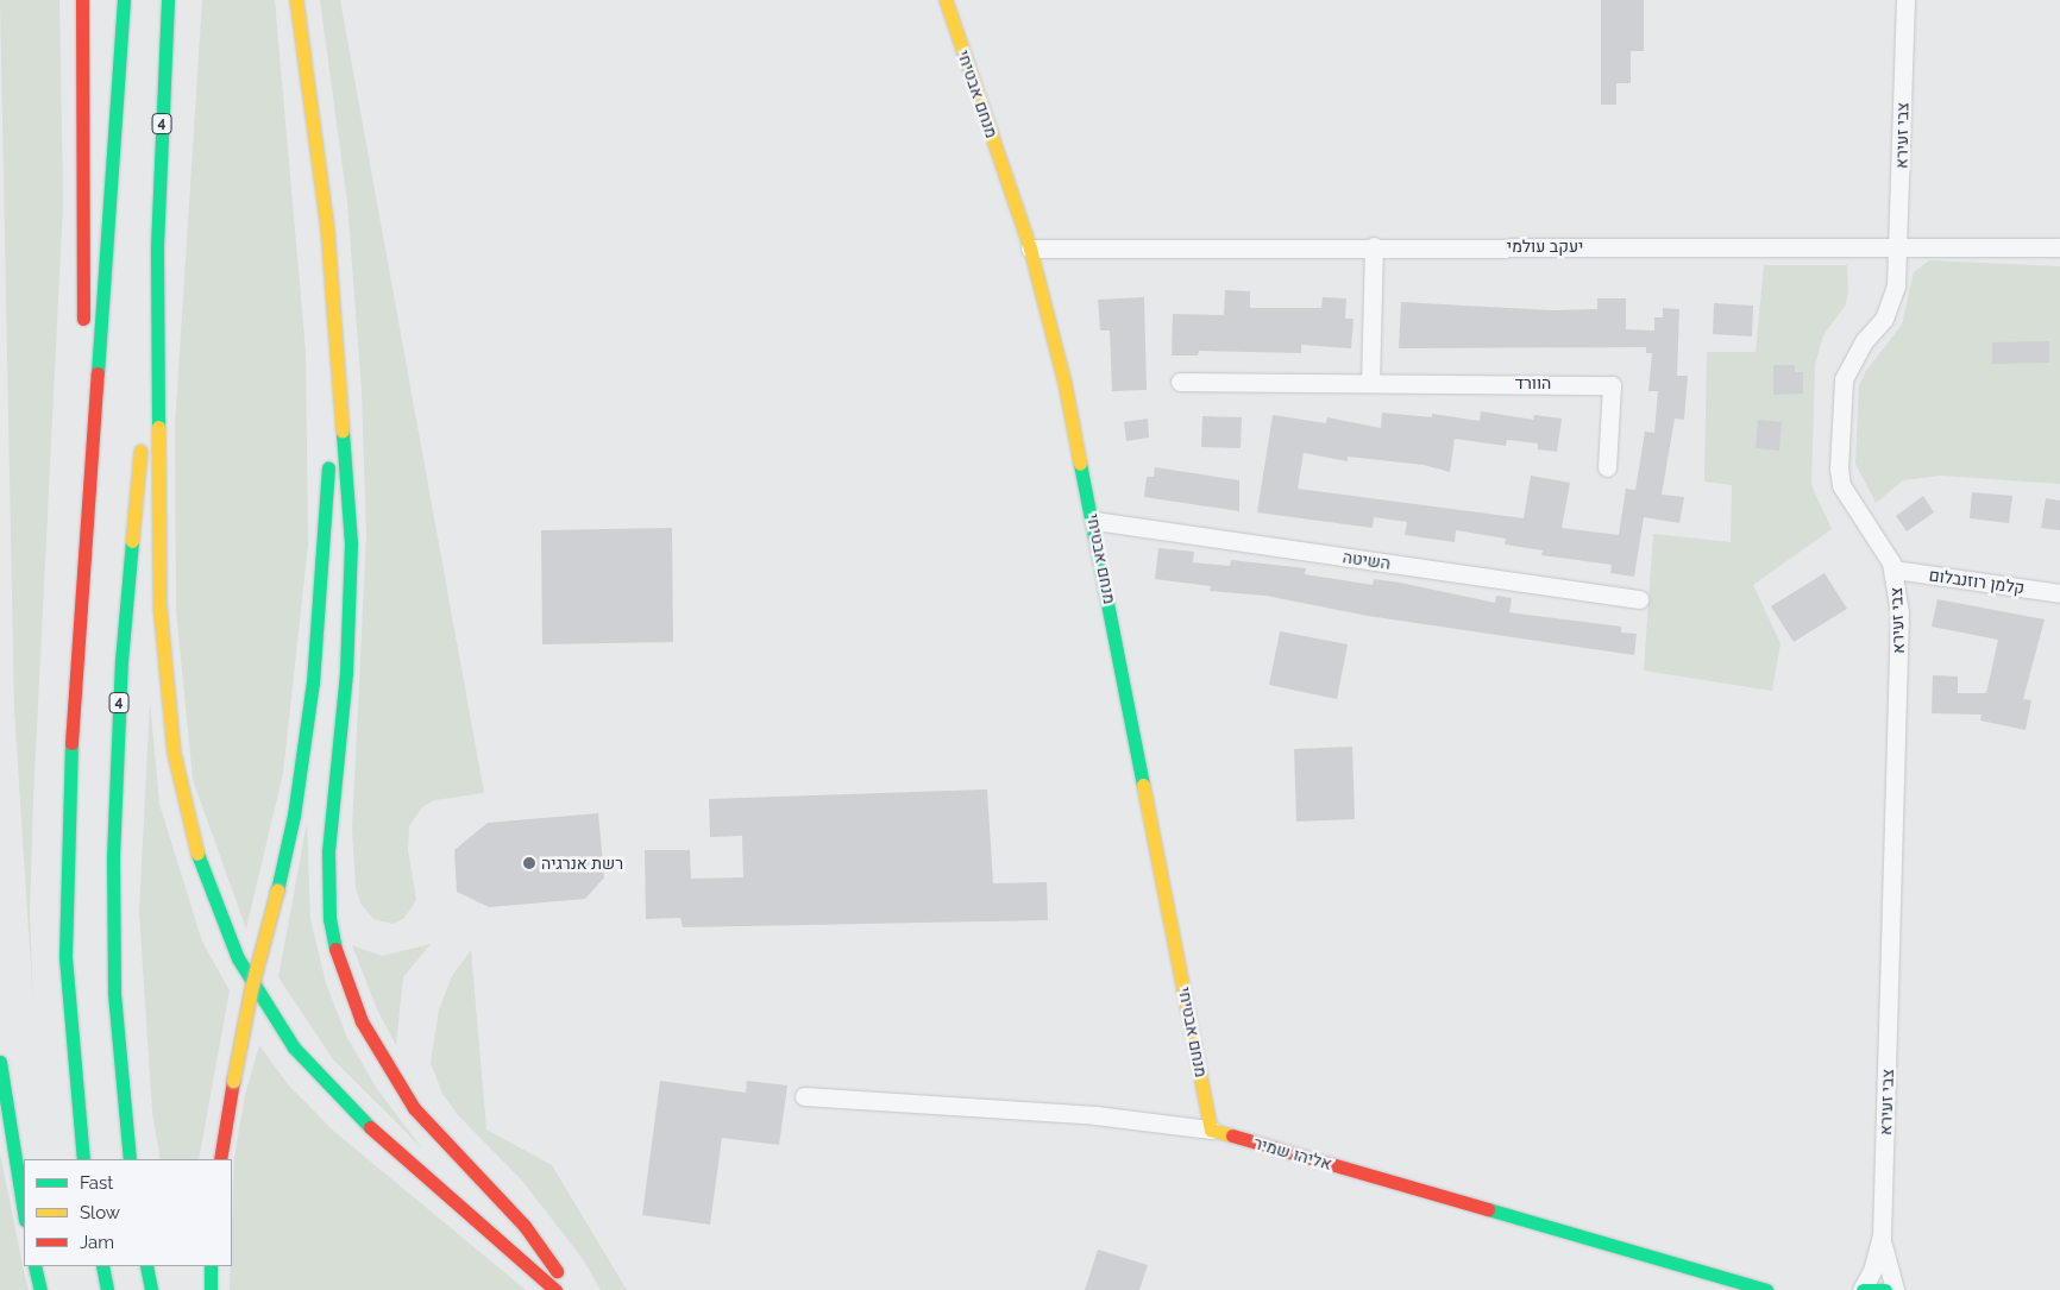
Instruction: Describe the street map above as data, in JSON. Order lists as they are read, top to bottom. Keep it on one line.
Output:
{"streets":{"main road":["מנחם אבטיחי","4","אליהו שמיר"],"street":["צבי זעירא","יעקב עולמי","הוורד","השיטה","קלמן רוזנבלום"]},"crossings":[["מנחם אבטיחי","יעקב עולמי"],["מנחם אבטיחי","השיטה"],["מנחם אבטיחי","אליהו שמיר"],["צבי זעירא","יעקב עולמי"],["צבי זעירא","קלמן רוזנבלום"]],"places":["רשת אנרגיה"],"legend":["Fast","Slow","Jam"]}
